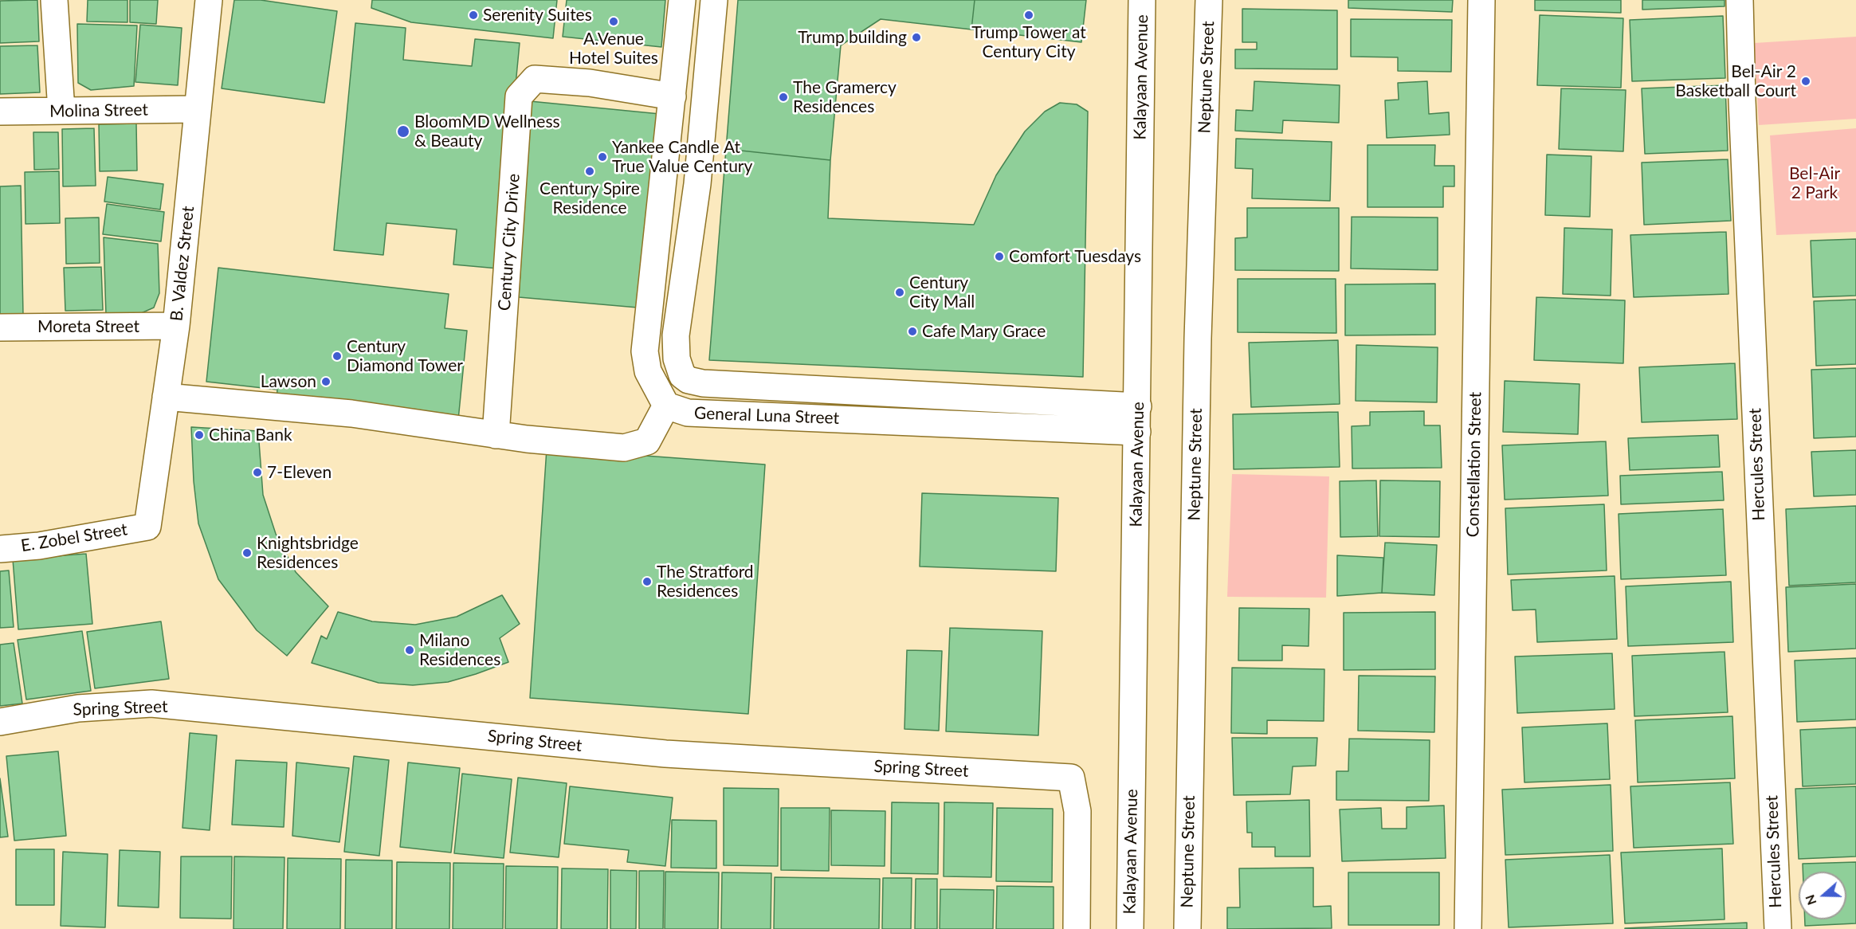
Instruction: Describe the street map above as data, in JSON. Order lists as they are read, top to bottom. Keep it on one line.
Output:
{"streets":{"street":["Kalayaan Avenue","Neptune Street","Molina Street","Century City Drive","B. Valdez Street","Moreta Street","General Luna Street","Constellation Street","Hercules Street","E. Zobel Street","Spring Street"]},"crossings":[["Kalayaan Avenue","General Luna Street"],["Molina Street","B. Valdez Street"],["B. Valdez Street","Moreta Street"],["B. Valdez Street","E. Zobel Street"]],"parks":["Bel-Air 2 Park"],"places":["Serenity Suites","Trump Tower at Century City","A.Venue Hotel Suites","Trump building","Bel-Air 2 Basketball Court","The Gramercy Residences","BloomMD Wellness & Beauty","Yankee Candle At True Value Century","Century Spire Residence","Comfort Tuesdays","Century City Mall","Cafe Mary Grace","Century Diamond Tower","Lawson","China Bank","7-Eleven","Knightsbridge Residences","The Stratford Residences","Milano Residences"],"north":"left"}
